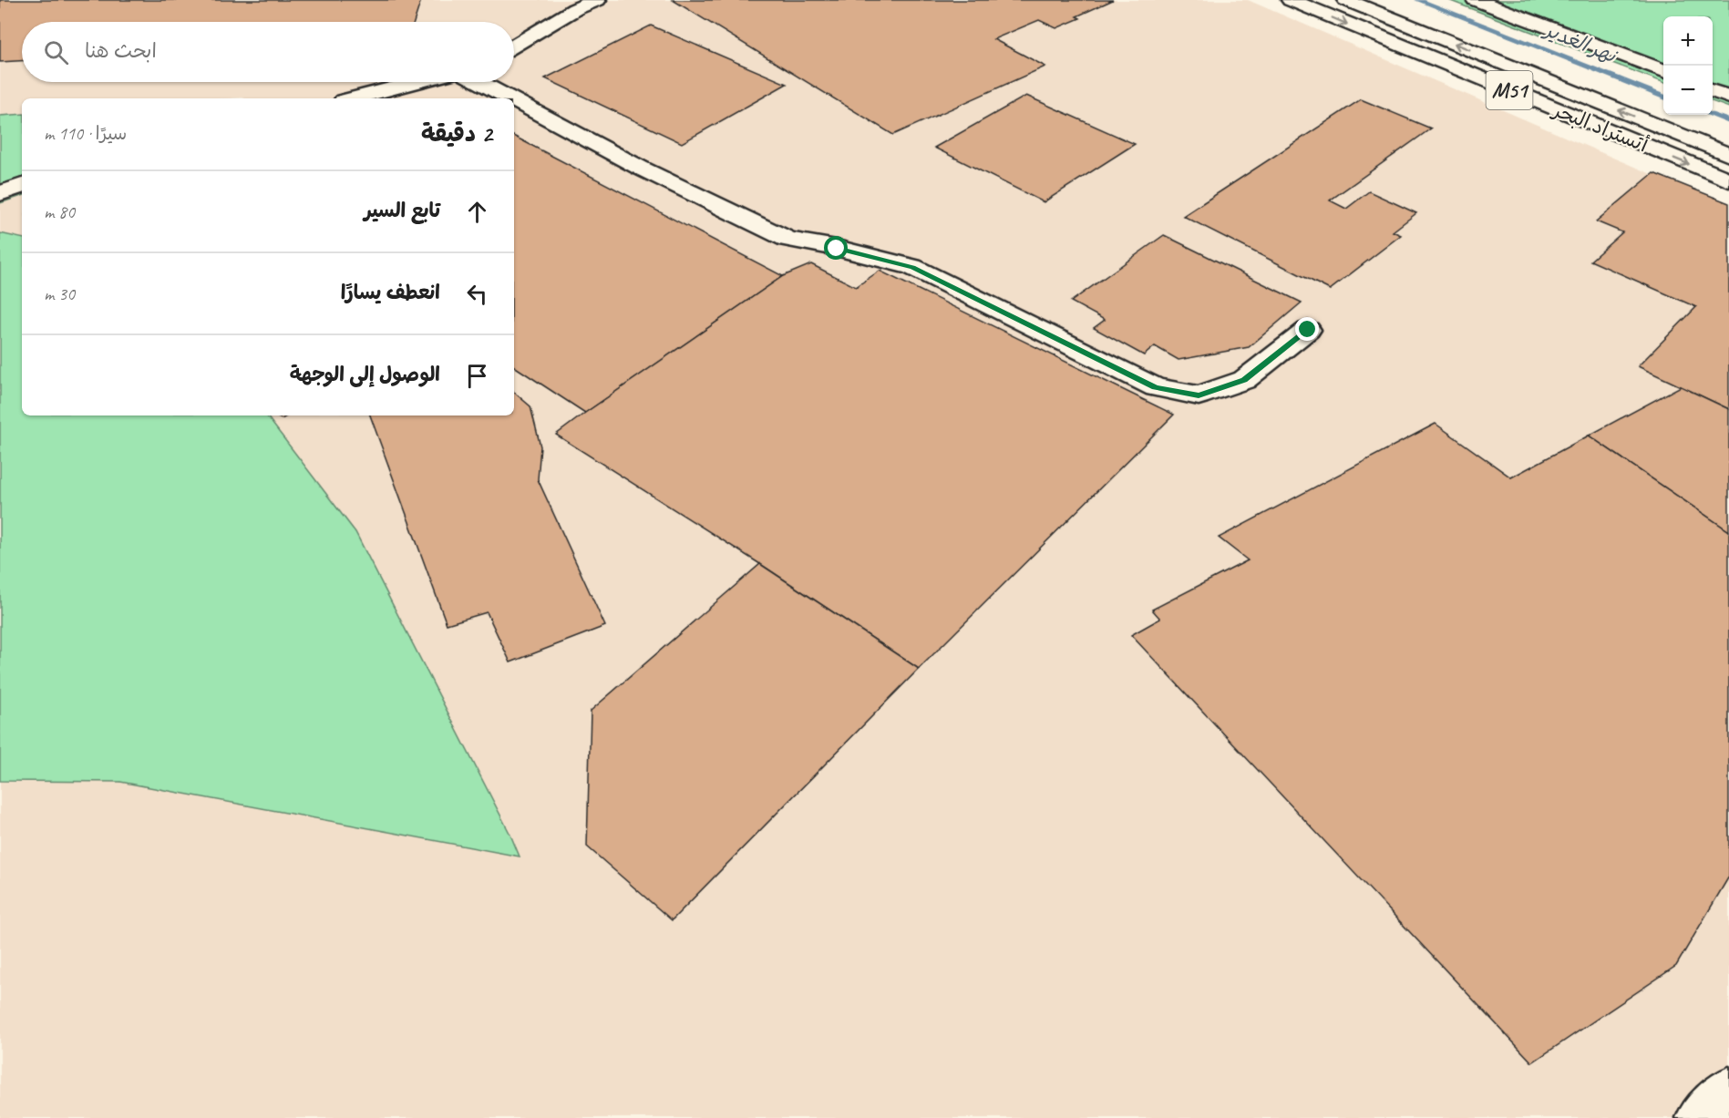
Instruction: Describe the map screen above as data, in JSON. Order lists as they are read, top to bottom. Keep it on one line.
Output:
{"streets":{"main road":["M51","أتستراد البحر"]},"water":["نهر الغدير"],"page":{"map_buttons":["+","−"],"search":"ابحث هنا","heading":["2 دقيقة","سيرًا · 110 m"],"list":[["تابع السير","80 m"],["انعطف يسارًا","30 m"],"الوصول إلى الوجهة"]}}
